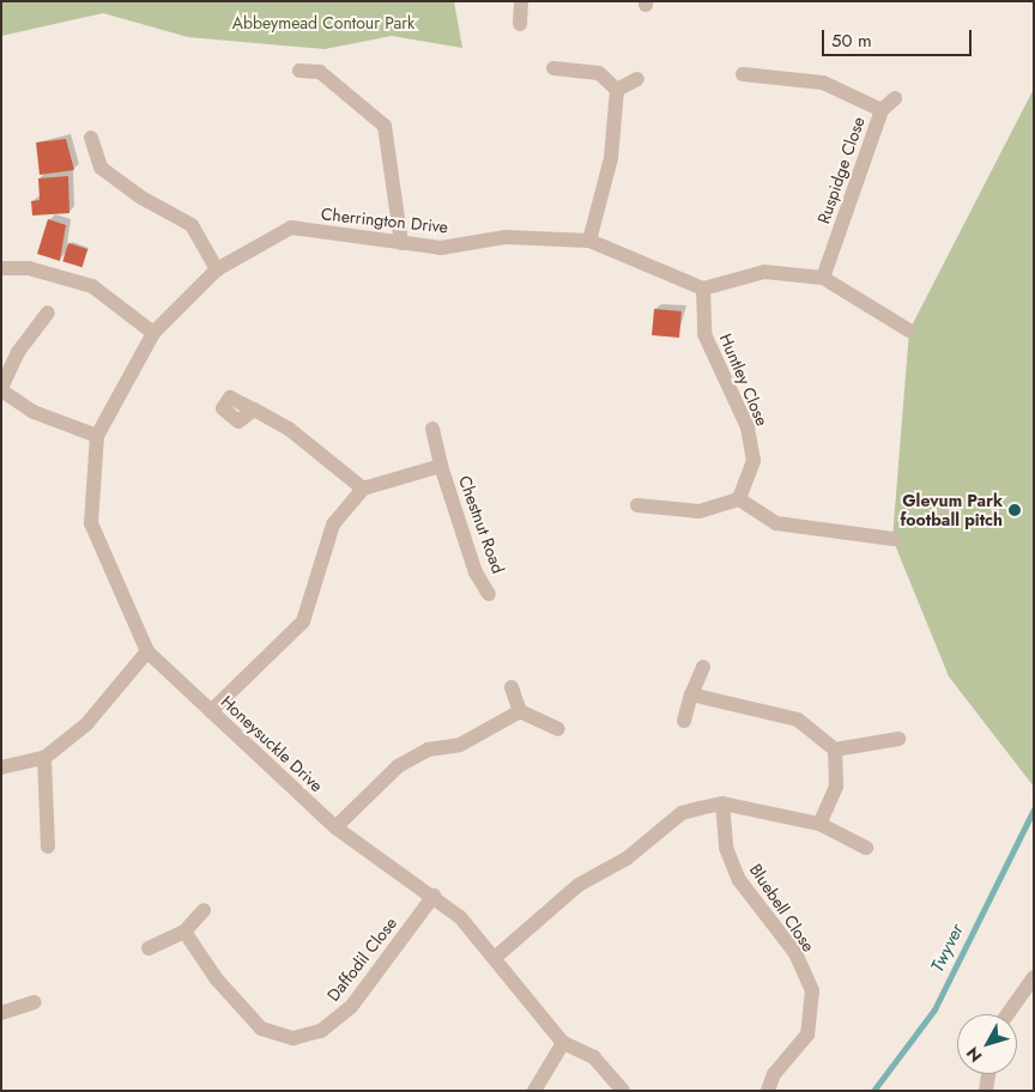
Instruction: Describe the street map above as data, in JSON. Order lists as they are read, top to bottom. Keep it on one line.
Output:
{"streets":{"street":["Ruspidge Close","Cherrington Drive","Huntley Close","Chestnut Road","Honeysuckle Drive","Bluebell Close","Daffodil Close"]},"crossings":[["Cherrington Drive","Huntley Close"],["Cherrington Drive","Honeysuckle Drive"],["Honeysuckle Drive","Daffodil Close"]],"water":["Twyver"],"parks":["Abbeymead Contour Park"],"places":["Glevum Park football pitch"],"scale_bar":"50 m","north":"bottom left"}
